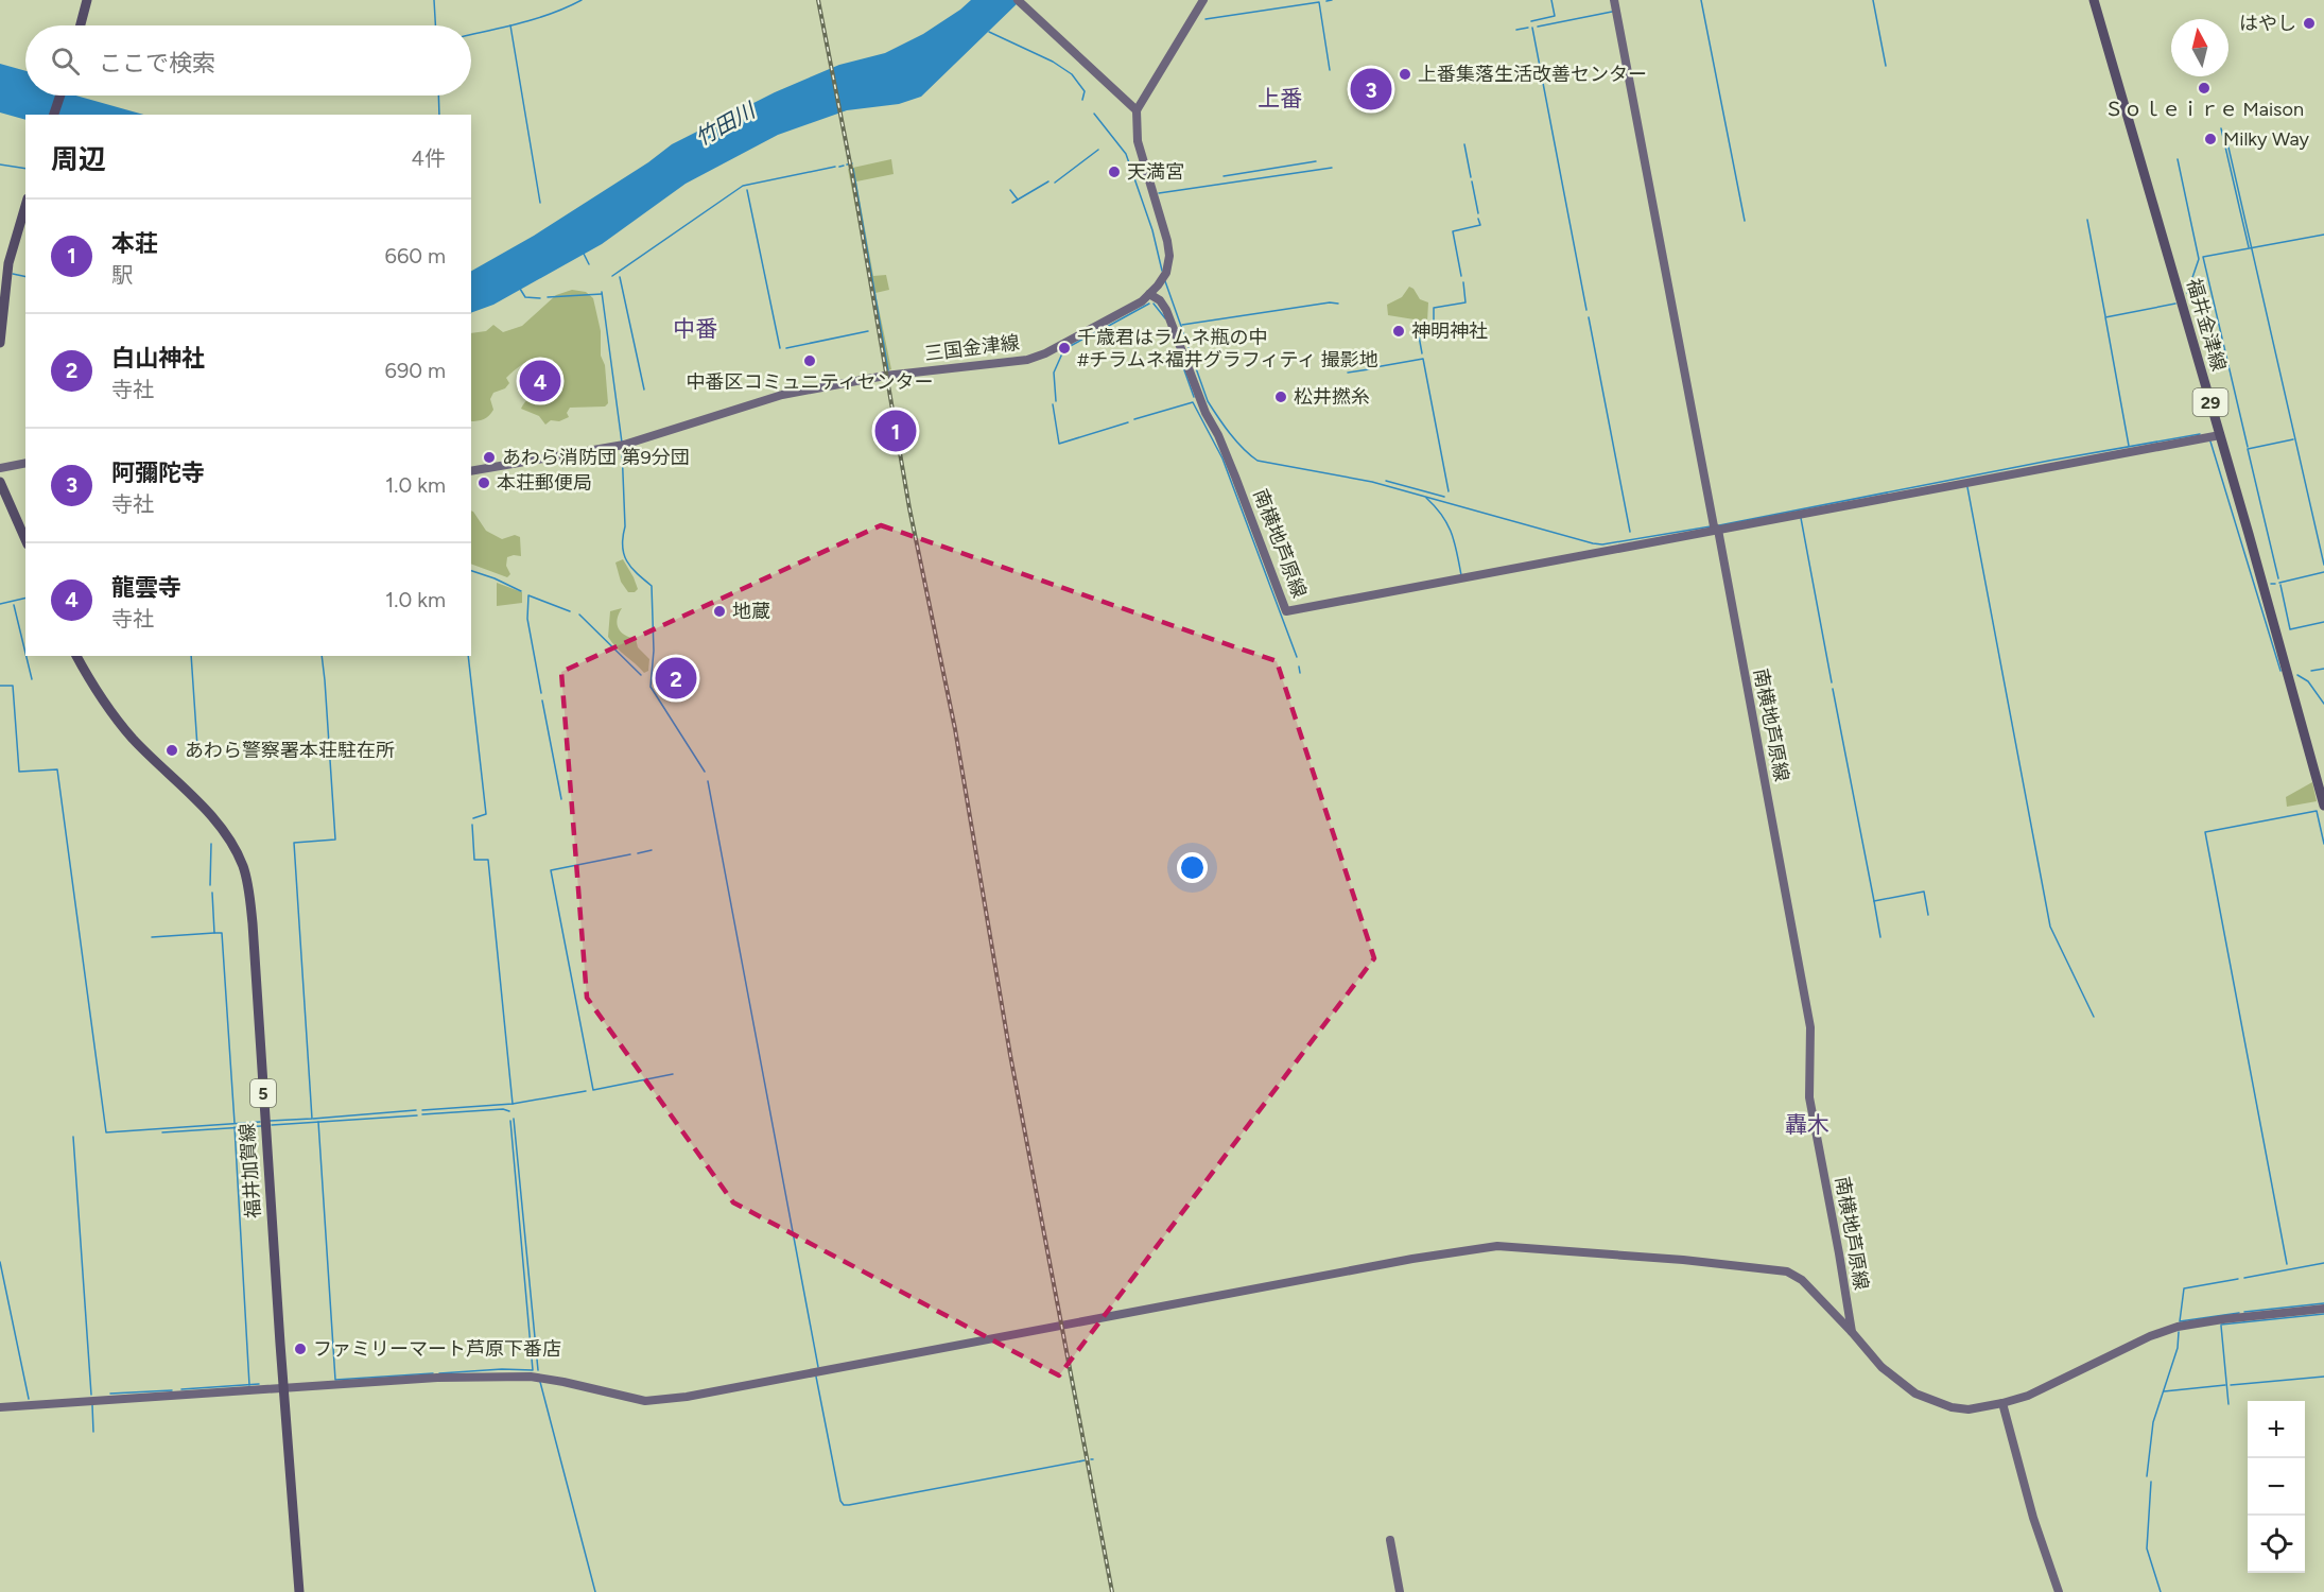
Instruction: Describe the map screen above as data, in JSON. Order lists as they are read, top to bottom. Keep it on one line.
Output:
{"streets":{"main road":["福井金津線","29","5","福井加賀線"],"street":["三国金津線","南横地芦原線"]},"crossings":[["三国金津線","南横地芦原線"]],"districts":["上番","中番","轟木"],"water":["竹田川"],"places":["はやし","上番集落生活改善センター","Ｓｏｌｅｉｒｅ Maison","Milky Way","天満宮","神明神社","千歳君はラムネ瓶の中 #チラムネ福井グラフィティ 撮影地","中番区コミュニティセンター","松井撚糸","あわら消防団 第9分団","本荘郵便局","地蔵","あわら警察署本荘駐在所","ファミリーマート芦原下番店"],"north":"top","page":{"search":"ここで検索","pins":["3","4","1","2"],"heading":["周辺","4件"],"list":[{"mark":"1","name":"本荘","note":"駅","value":"660 m"},{"mark":"2","name":"白山神社","note":"寺社","value":"690 m"},{"mark":"3","name":"阿彌陀寺","note":"寺社","value":"1.0 km"},{"mark":"4","name":"龍雲寺","note":"寺社","value":"1.0 km"}],"map_buttons":["+","−"]}}
